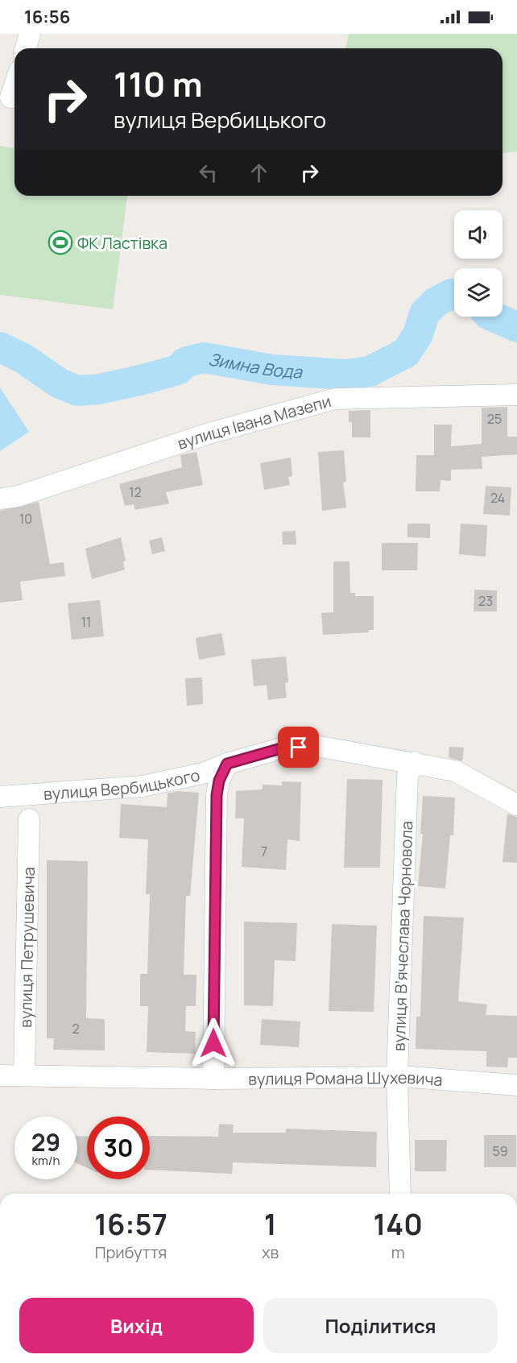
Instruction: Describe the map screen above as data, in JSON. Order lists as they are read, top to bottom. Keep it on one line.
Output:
{"streets":{"street":["вулиця Івана Мазепи","вулиця Вербицького","вулиця Вʼячеслава Чорновола","вулиця Петрушевича","вулиця Романа Шухевича"]},"crossings":[["вулиця Вербицького","вулиця Вʼячеслава Чорновола"],["вулиця Вʼячеслава Чорновола","вулиця Романа Шухевича"],["вулиця Петрушевича","вулиця Романа Шухевича"]],"water":["Зимна Вода"],"places":{"sports":["ФК Ластівка"]},"house_numbers":["25","12","24","10","23","11","7","2","59"],"page":{"status":"16:56","turn":["110 m","вулиця Вербицького"],"speed":"29 km/h","limit":"30","eta":["16:57","Прибуття","1","хв","140","m"],"buttons":["Вихід","Поділитися"]}}
